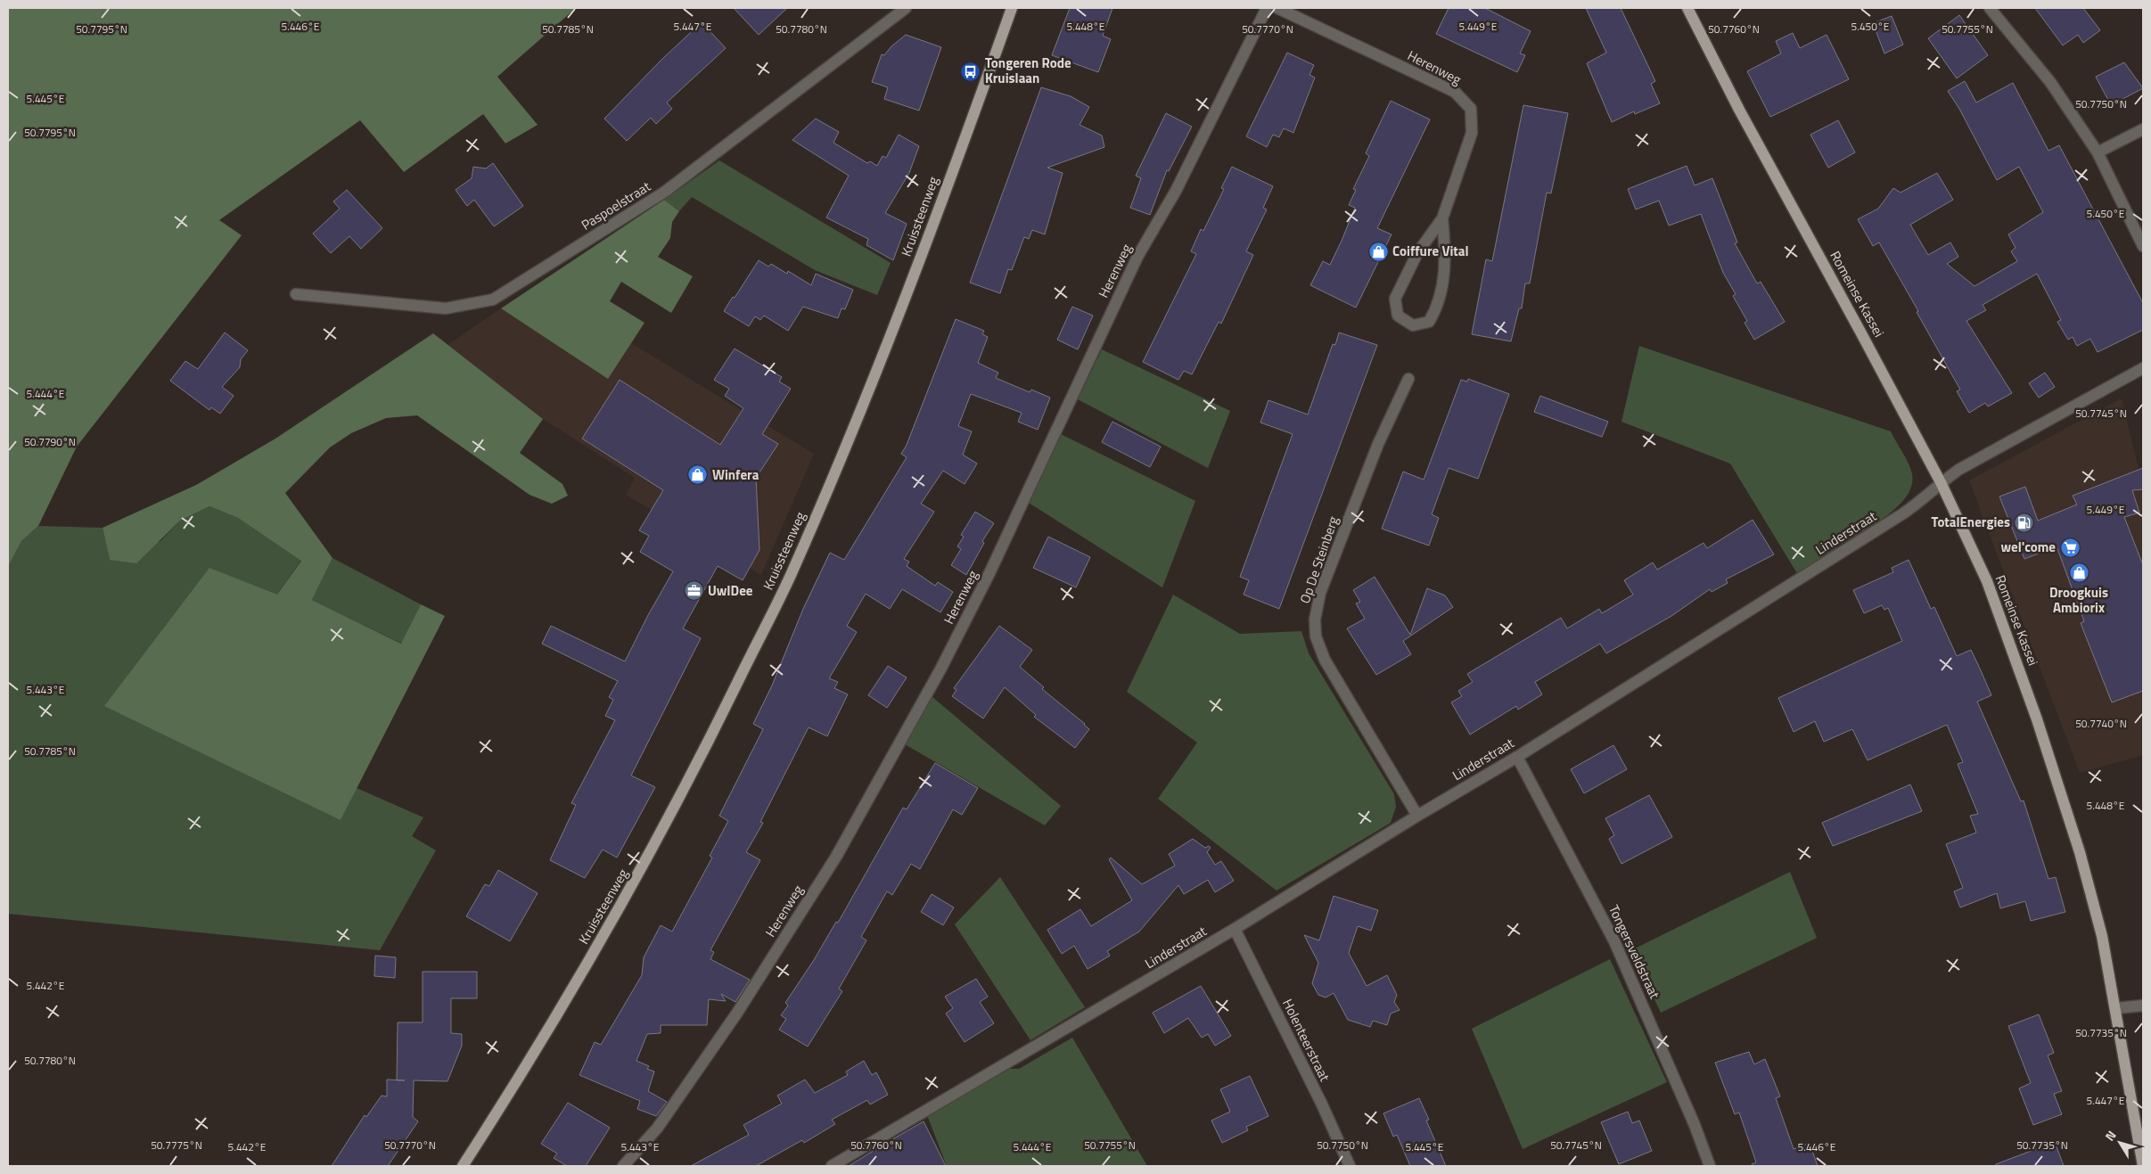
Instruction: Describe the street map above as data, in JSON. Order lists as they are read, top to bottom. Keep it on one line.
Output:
{"streets":{"main road":["Kruissteenweg","Romeinse Kassei"],"street":["Herenweg","Paspoelstraat","Linderstraat","Op De Steinberg","Tongersveldstraat","Holenteerstraat"]},"crossings":[["Romeinse Kassei","Linderstraat"],["Linderstraat","Op De Steinberg"],["Linderstraat","Tongersveldstraat"],["Linderstraat","Holenteerstraat"]],"places":{"bus stop":["Tongeren Rode Kruislaan"],"shop":["Coiffure Vital","Winfera","Droogkuis Ambiorix"],"fuel station":["TotalEnergies"],"supermarket":["wel'come"],"office":["UwIDee"]},"north":"top left","coordinates":["5.446°E","5.447°E","5.448°E","5.449°E","5.450°E","50.7795°N","50.7785°N","50.7780°N","50.7770°N","50.7760°N","50.7755°N","5.445°E","50.7750°N","5.444°E","50.7745°N","50.7790°N","5.443°E","50.7740°N","5.442°E","50.7735°N","50.7775°N"]}
